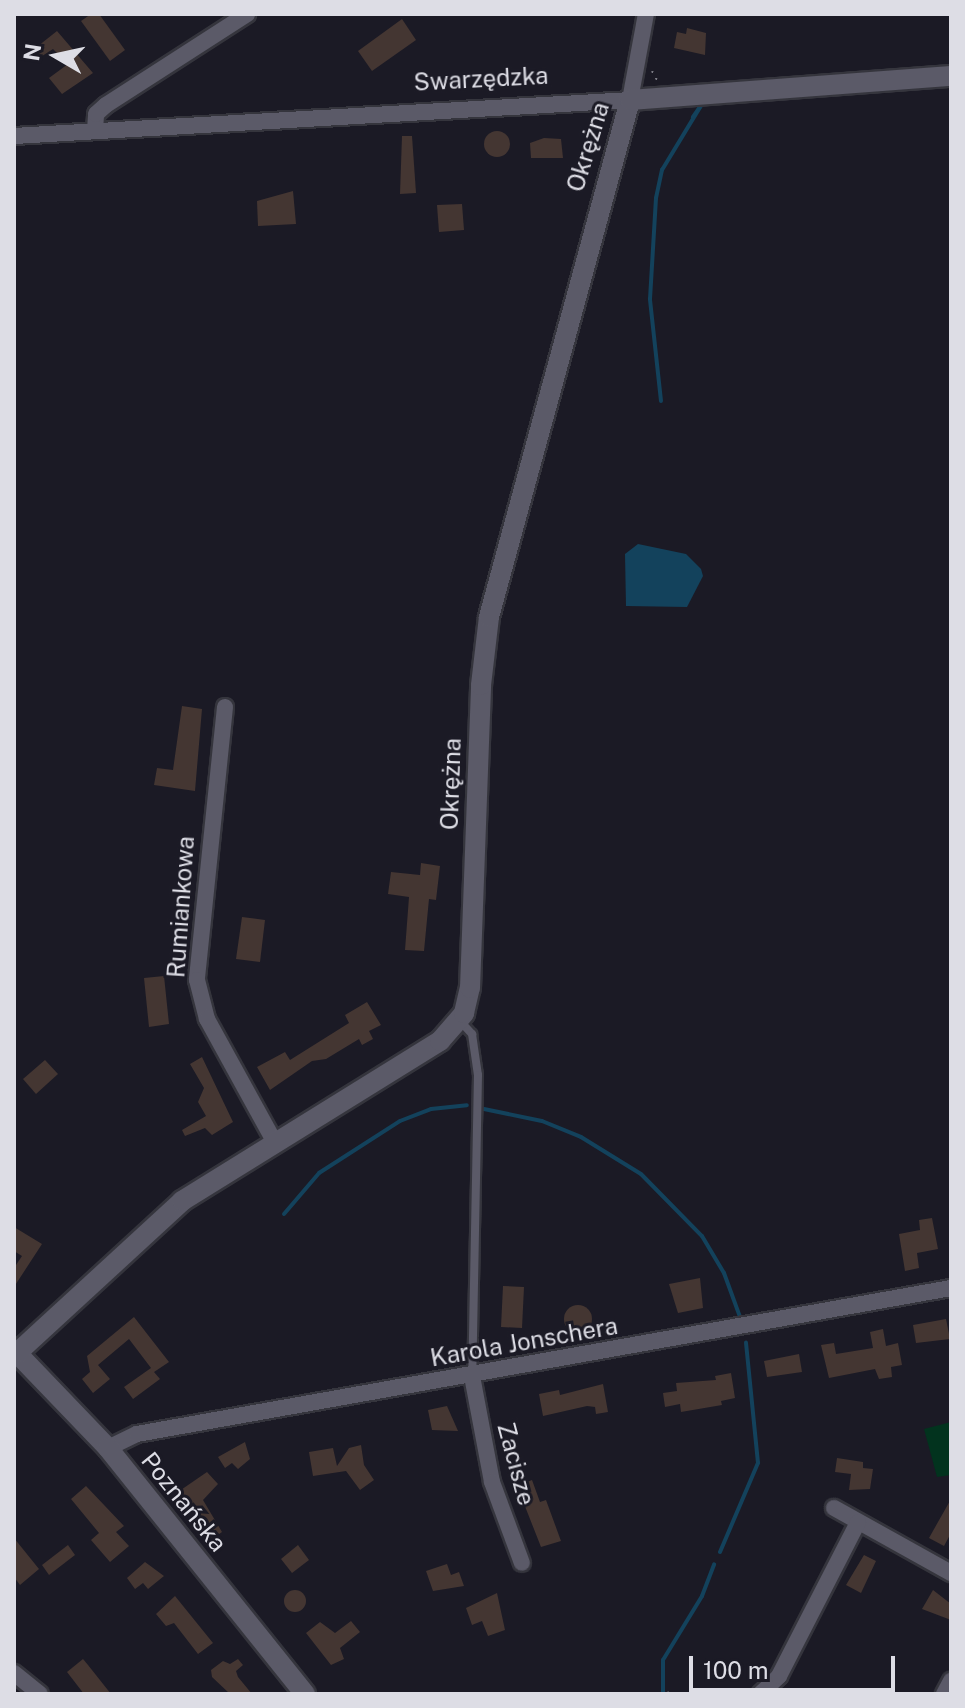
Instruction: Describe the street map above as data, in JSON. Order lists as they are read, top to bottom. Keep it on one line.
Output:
{"streets":{"street":["Swarzędzka","Okrężna","Rumiankowa","Karola Jonschera","Zacisze","Poznańska"]},"crossings":[["Swarzędzka","Okrężna"],["Karola Jonschera","Zacisze"],["Karola Jonschera","Poznańska"]],"scale_bar":"100 m","north":"left"}
